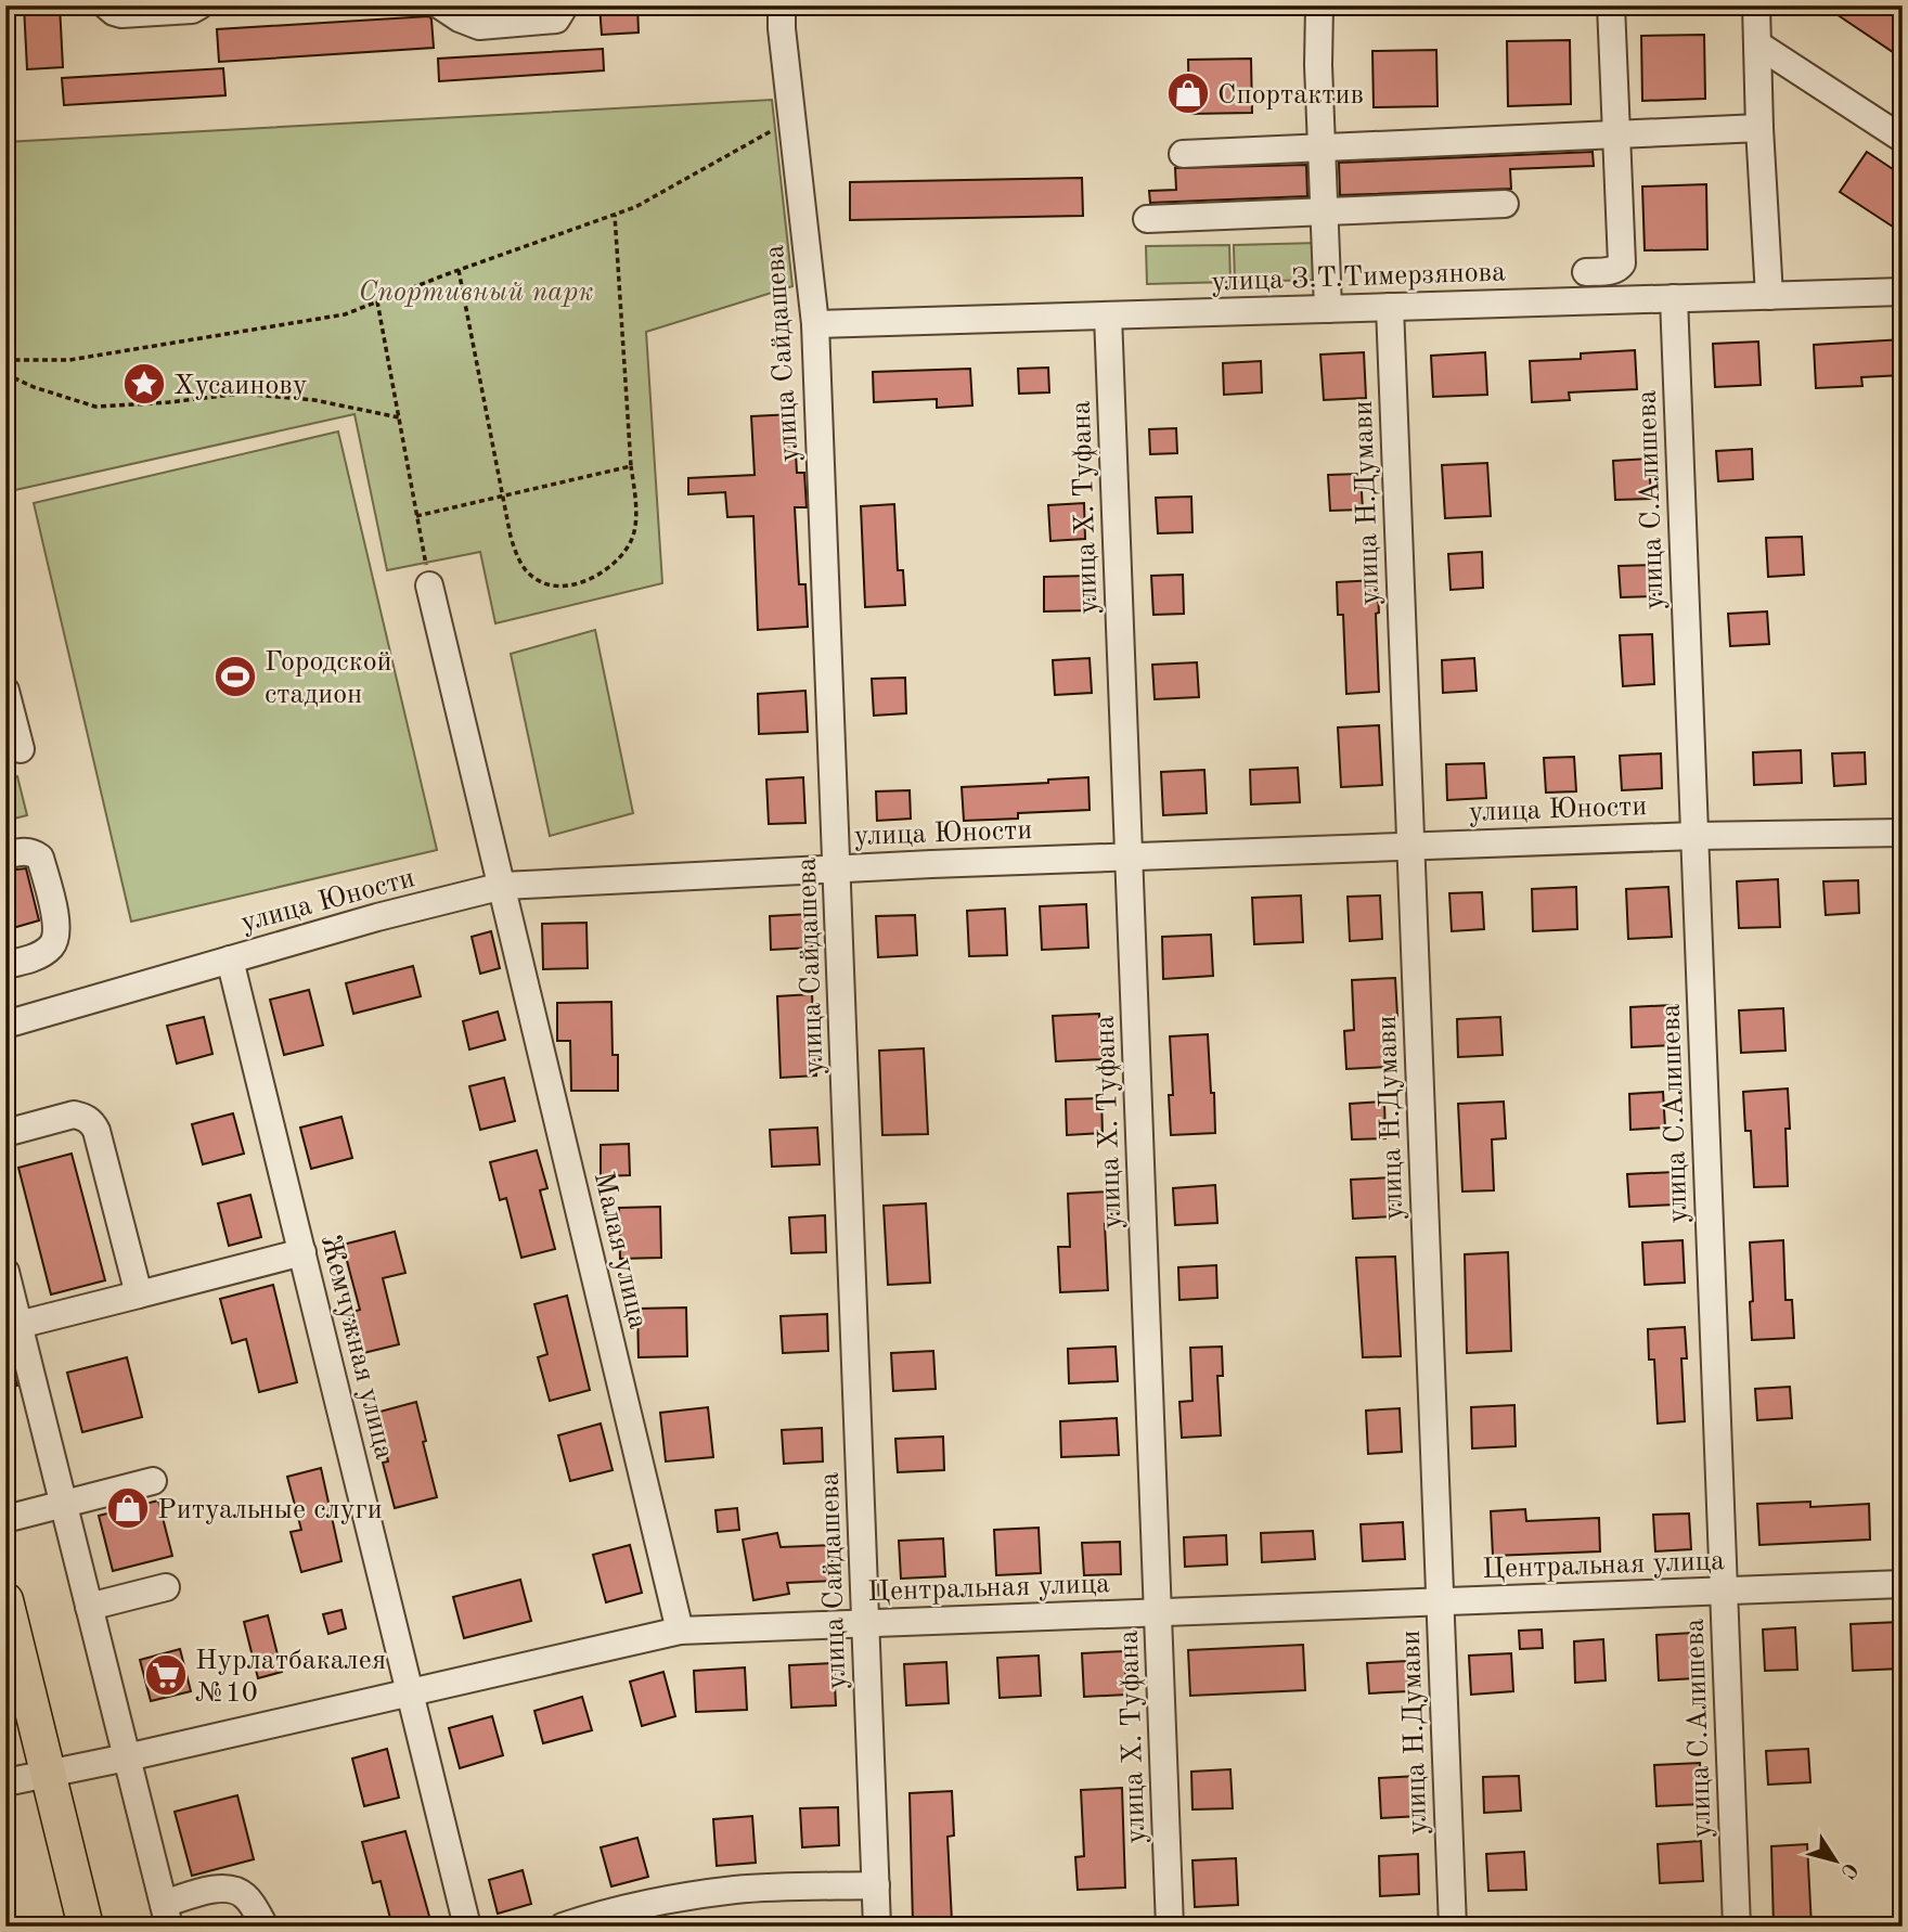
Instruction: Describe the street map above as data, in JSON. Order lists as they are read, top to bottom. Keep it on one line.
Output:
{"streets":{"street":["улица З.Т.Тимерзянова","улица Сайдашева","улица С.Алишева","улица Н.Думави","улица Х. Туфана","улица Юности","Малая улица","Жемчужная улица","Центральная улица"]},"crossings":[["улица З.Т.Тимерзянова","улица Сайдашева"],["улица З.Т.Тимерзянова","улица С.Алишева"],["улица З.Т.Тимерзянова","улица Н.Думави"],["улица З.Т.Тимерзянова","улица Х. Туфана"],["улица Сайдашева","улица Юности"],["улица Сайдашева","Центральная улица"],["улица С.Алишева","улица Юности"],["улица С.Алишева","Центральная улица"],["улица Н.Думави","улица Юности"],["улица Н.Думави","Центральная улица"],["улица Х. Туфана","улица Юности"],["улица Х. Туфана","Центральная улица"],["улица Юности","Малая улица"],["улица Юности","Жемчужная улица"],["Малая улица","Центральная улица"],["Жемчужная улица","Центральная улица"]],"parks":["Спортивный парк"],"places":{"shop":["Спортактив","Ритуальные слуги"],"place":["Хусаинову"],"sports":["Городской стадион"],"supermarket":["Нурлатбакалея №10"]},"north":"bottom right"}
